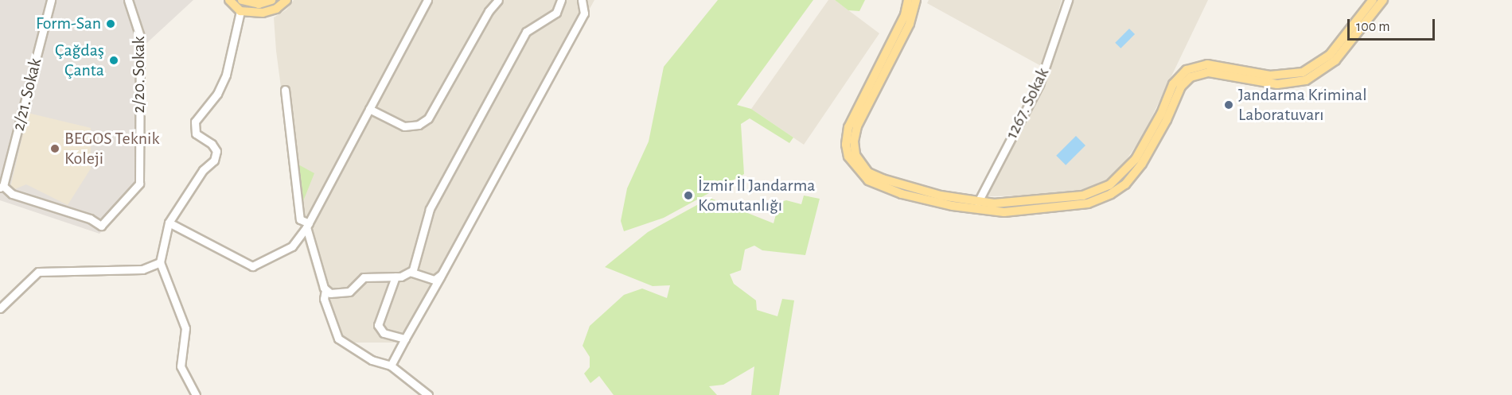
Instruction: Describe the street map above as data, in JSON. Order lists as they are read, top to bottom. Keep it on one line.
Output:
{"streets":{"street":["2/20. Sokak","2/21. Sokak","1267. Sokak"]},"crossings":[["2/20. Sokak","2/21. Sokak"]],"places":["Form-San","Çağdaş Çanta","Jandarma Kriminal Laboratuvarı","BEGOS Teknik Koleji","İzmir İl Jandarma Komutanlığı"],"scale_bar":"100 m"}
